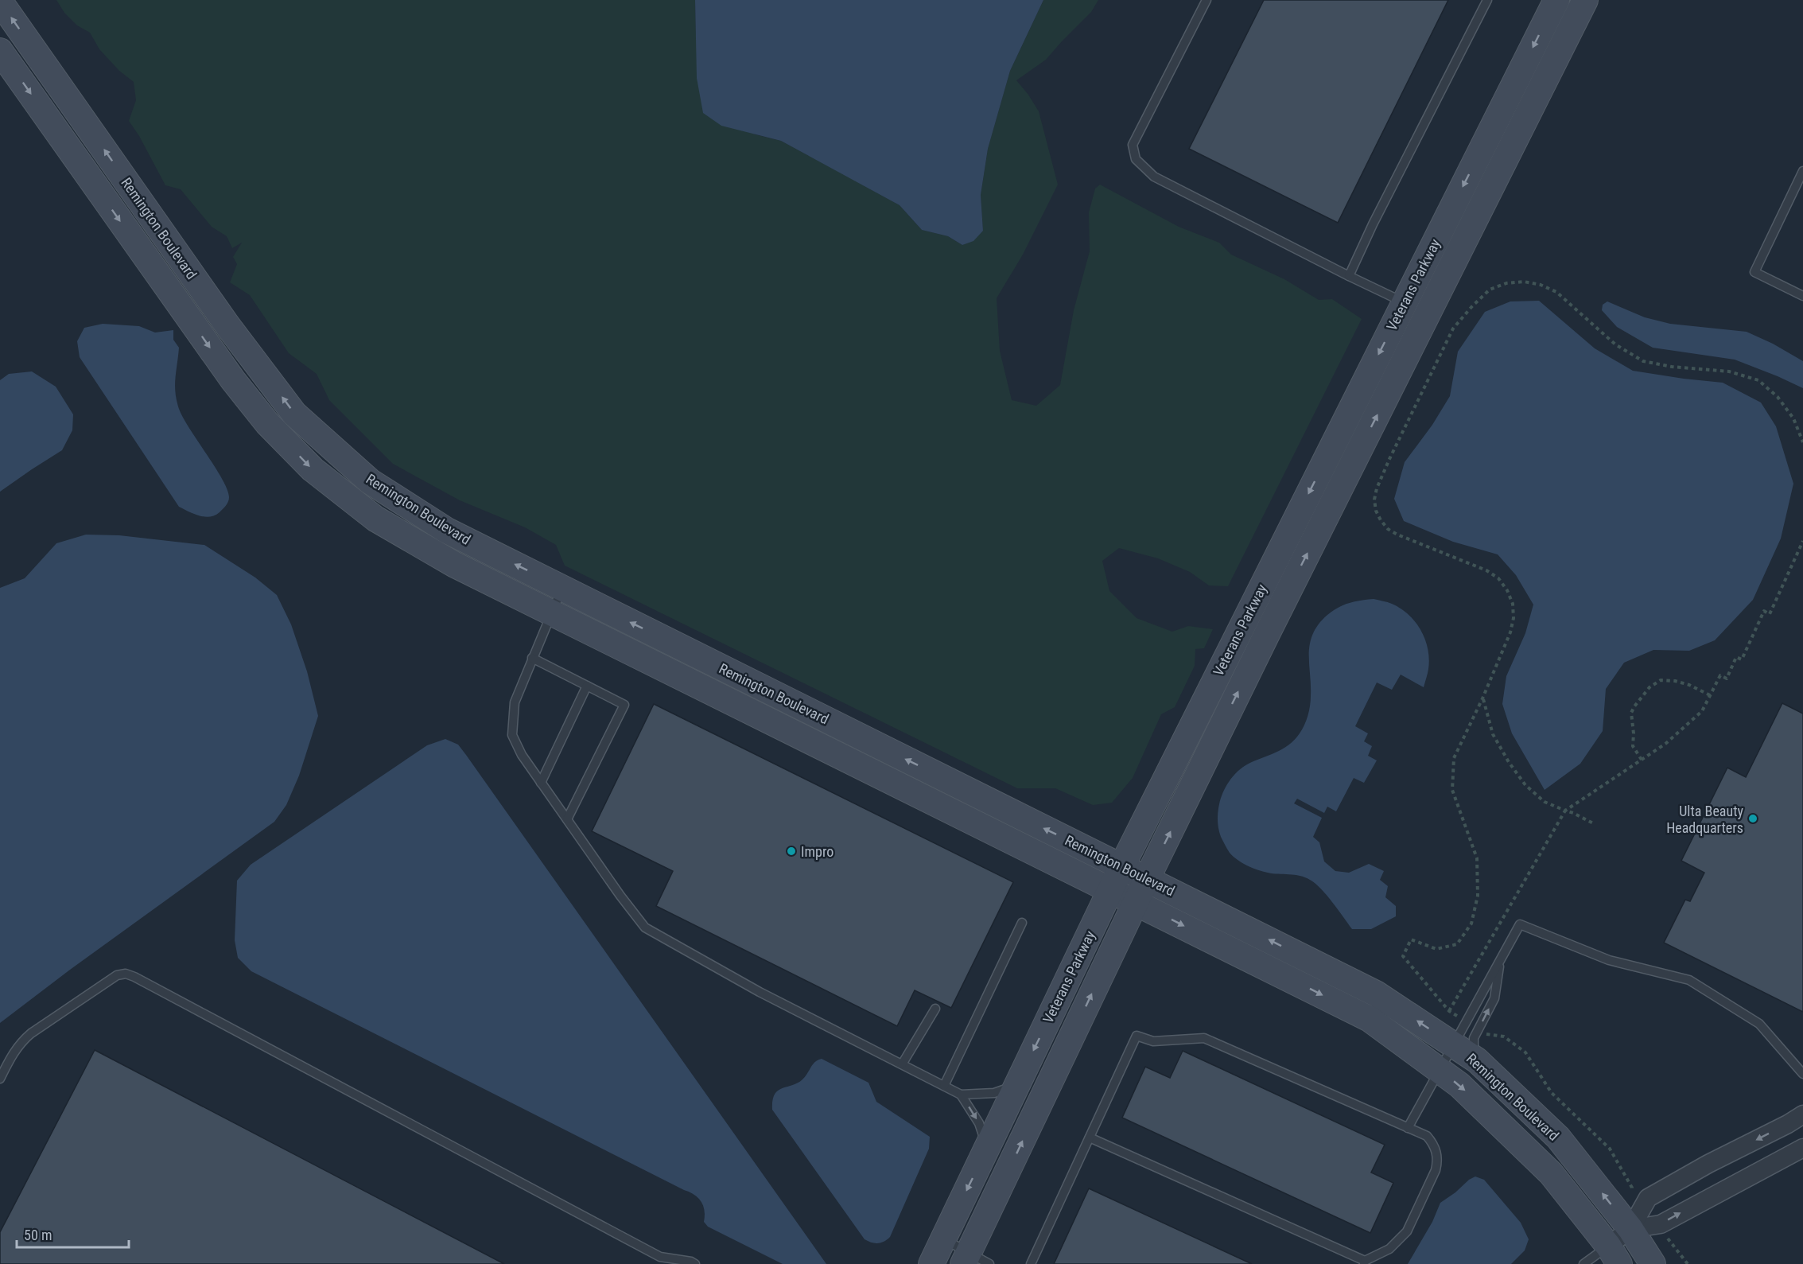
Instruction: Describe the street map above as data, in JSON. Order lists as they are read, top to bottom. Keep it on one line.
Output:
{"streets":{"street":["Remington Boulevard","Veterans Parkway"]},"crossings":[["Remington Boulevard","Veterans Parkway"]],"places":["Ulta Beauty Headquarters","Impro"],"scale_bar":"50 m"}
